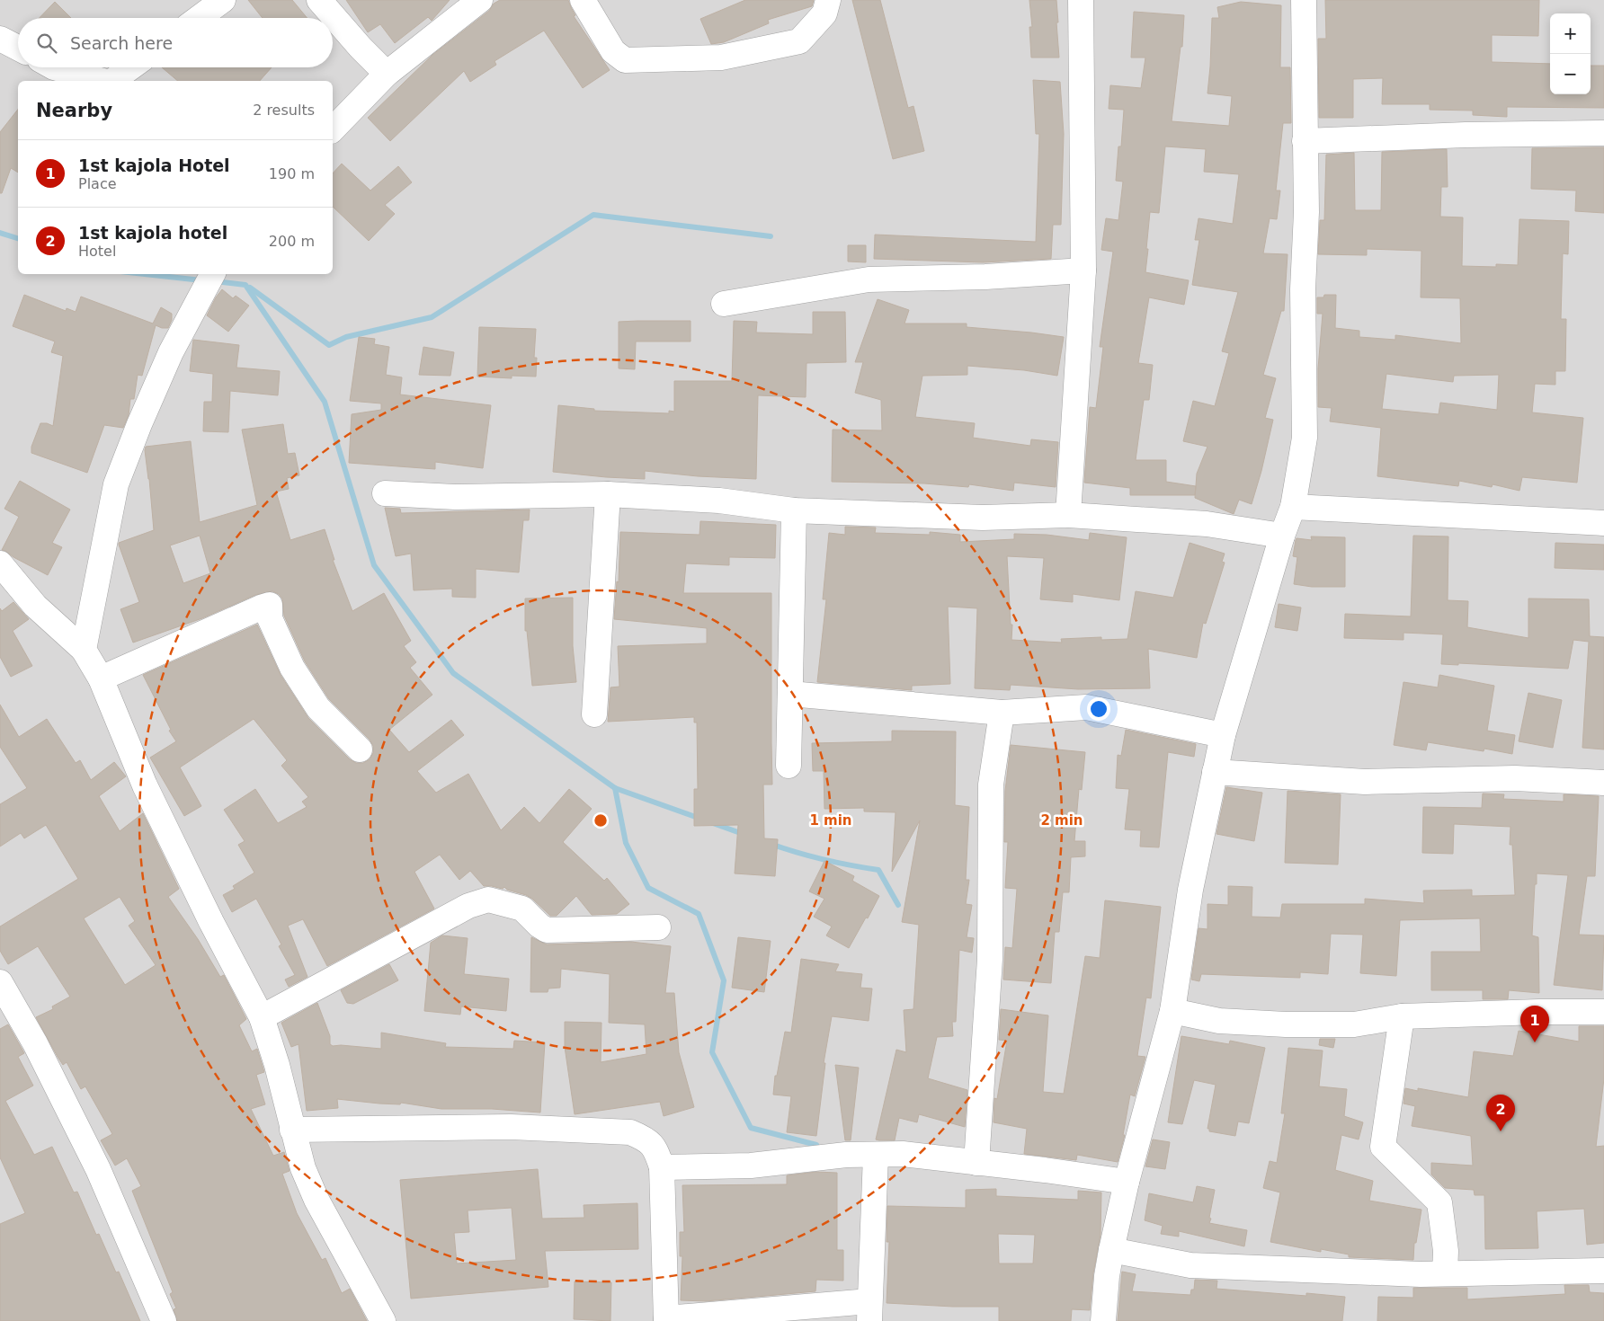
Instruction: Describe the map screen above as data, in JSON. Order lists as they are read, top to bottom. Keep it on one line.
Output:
{"page":{"map_buttons":["+","−"],"search":"Search here","heading":["Nearby","2 results"],"list":[{"mark":"1","name":"1st kajola Hotel","note":"Place","value":"190 m"},{"mark":"2","name":"1st kajola hotel","note":"Hotel","value":"200 m"}],"pins":["1","2"]},"rings":["1 min","2 min"]}
